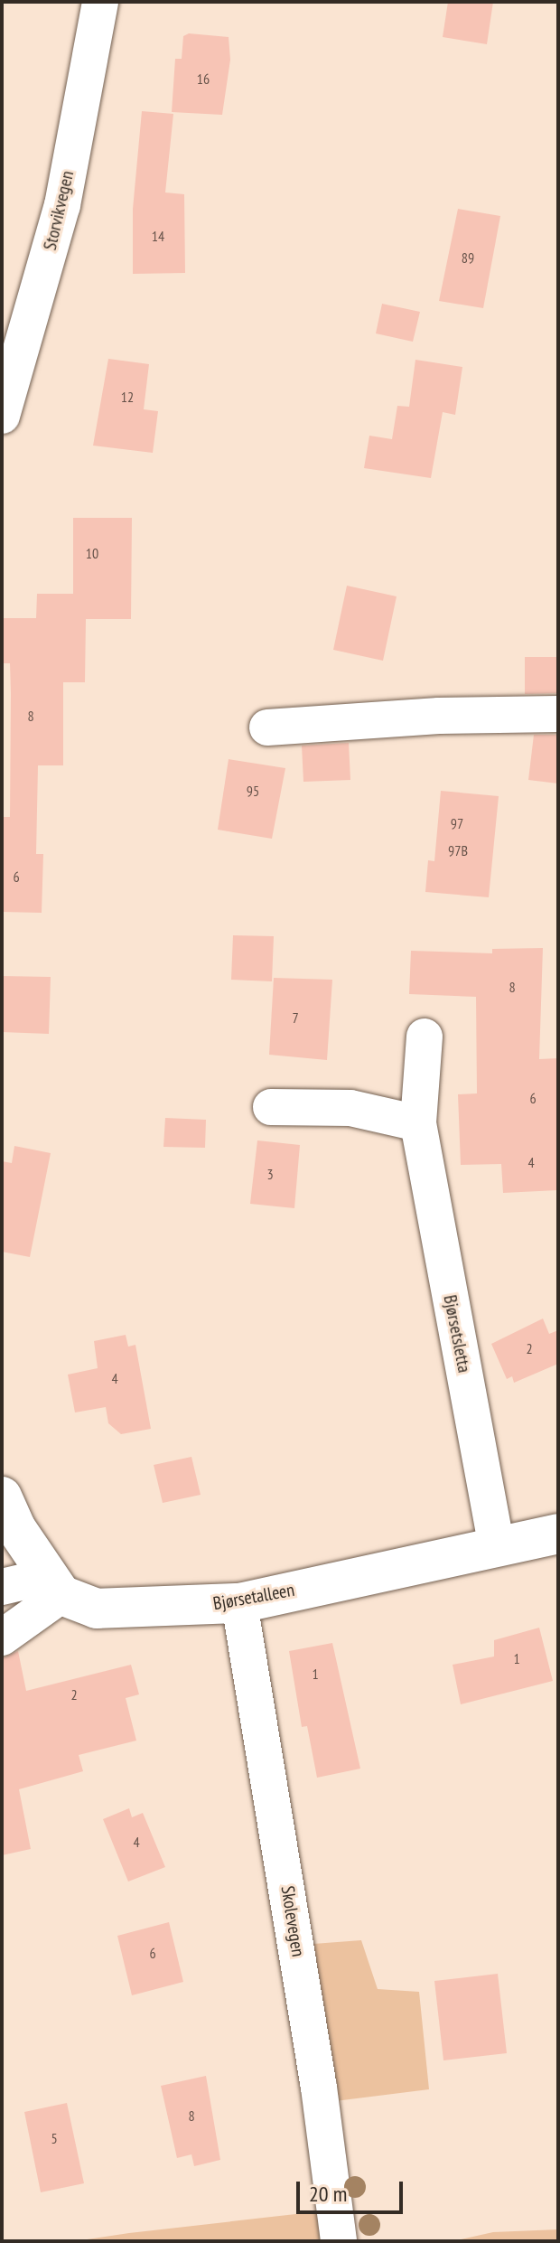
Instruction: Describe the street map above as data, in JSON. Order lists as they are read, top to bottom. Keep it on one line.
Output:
{"streets":{"main road":["Bjørsetalleen"],"street":["Storvikvegen","Bjørsetsletta","Skolevegen"]},"crossings":[["Bjørsetsletta","Bjørsetalleen"],["Bjørsetalleen","Skolevegen"]],"house_numbers":["16","14","89","12","10","8","95","97","97B","6","8","7","6","4","3","2","4","1","1","2","4","6","8","5"],"scale_bar":"20 m"}
